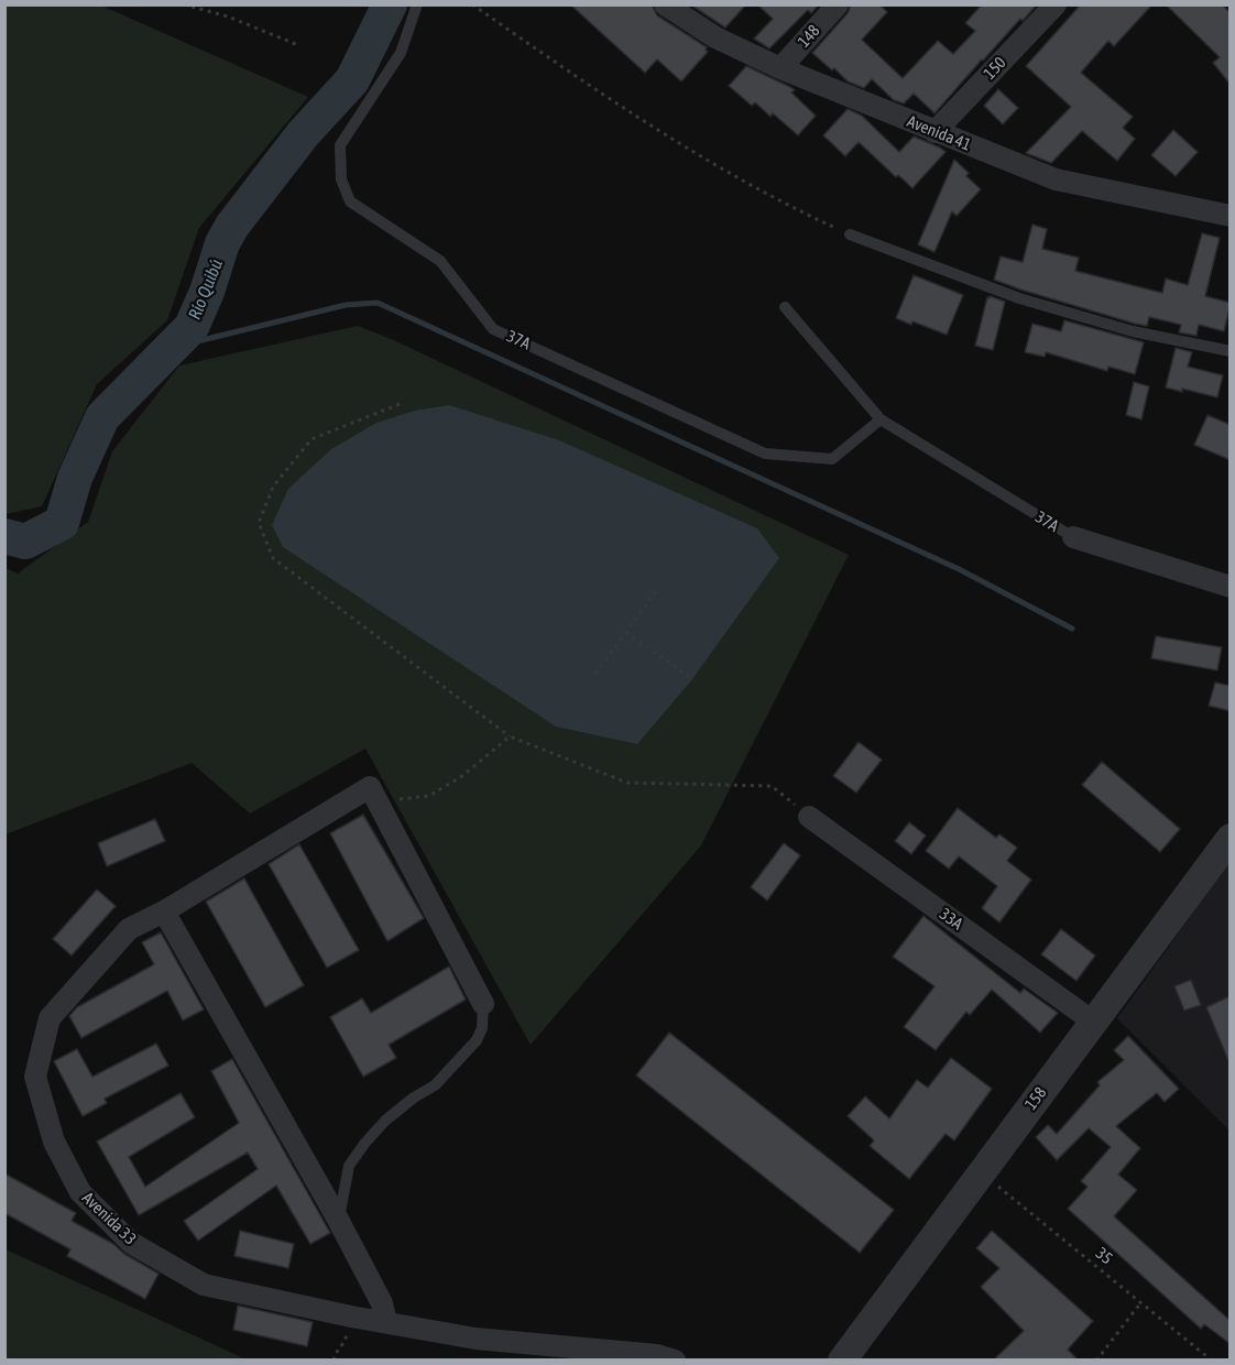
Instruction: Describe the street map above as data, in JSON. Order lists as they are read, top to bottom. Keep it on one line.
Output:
{"streets":{"street":["148","150","Avenida 41","37A","33A","158","Avenida 33"],"path":["35"]},"crossings":[["148","Avenida 41"],["150","Avenida 41"],["33A","158"],["158","35"]],"water":["Río Quibú"]}
